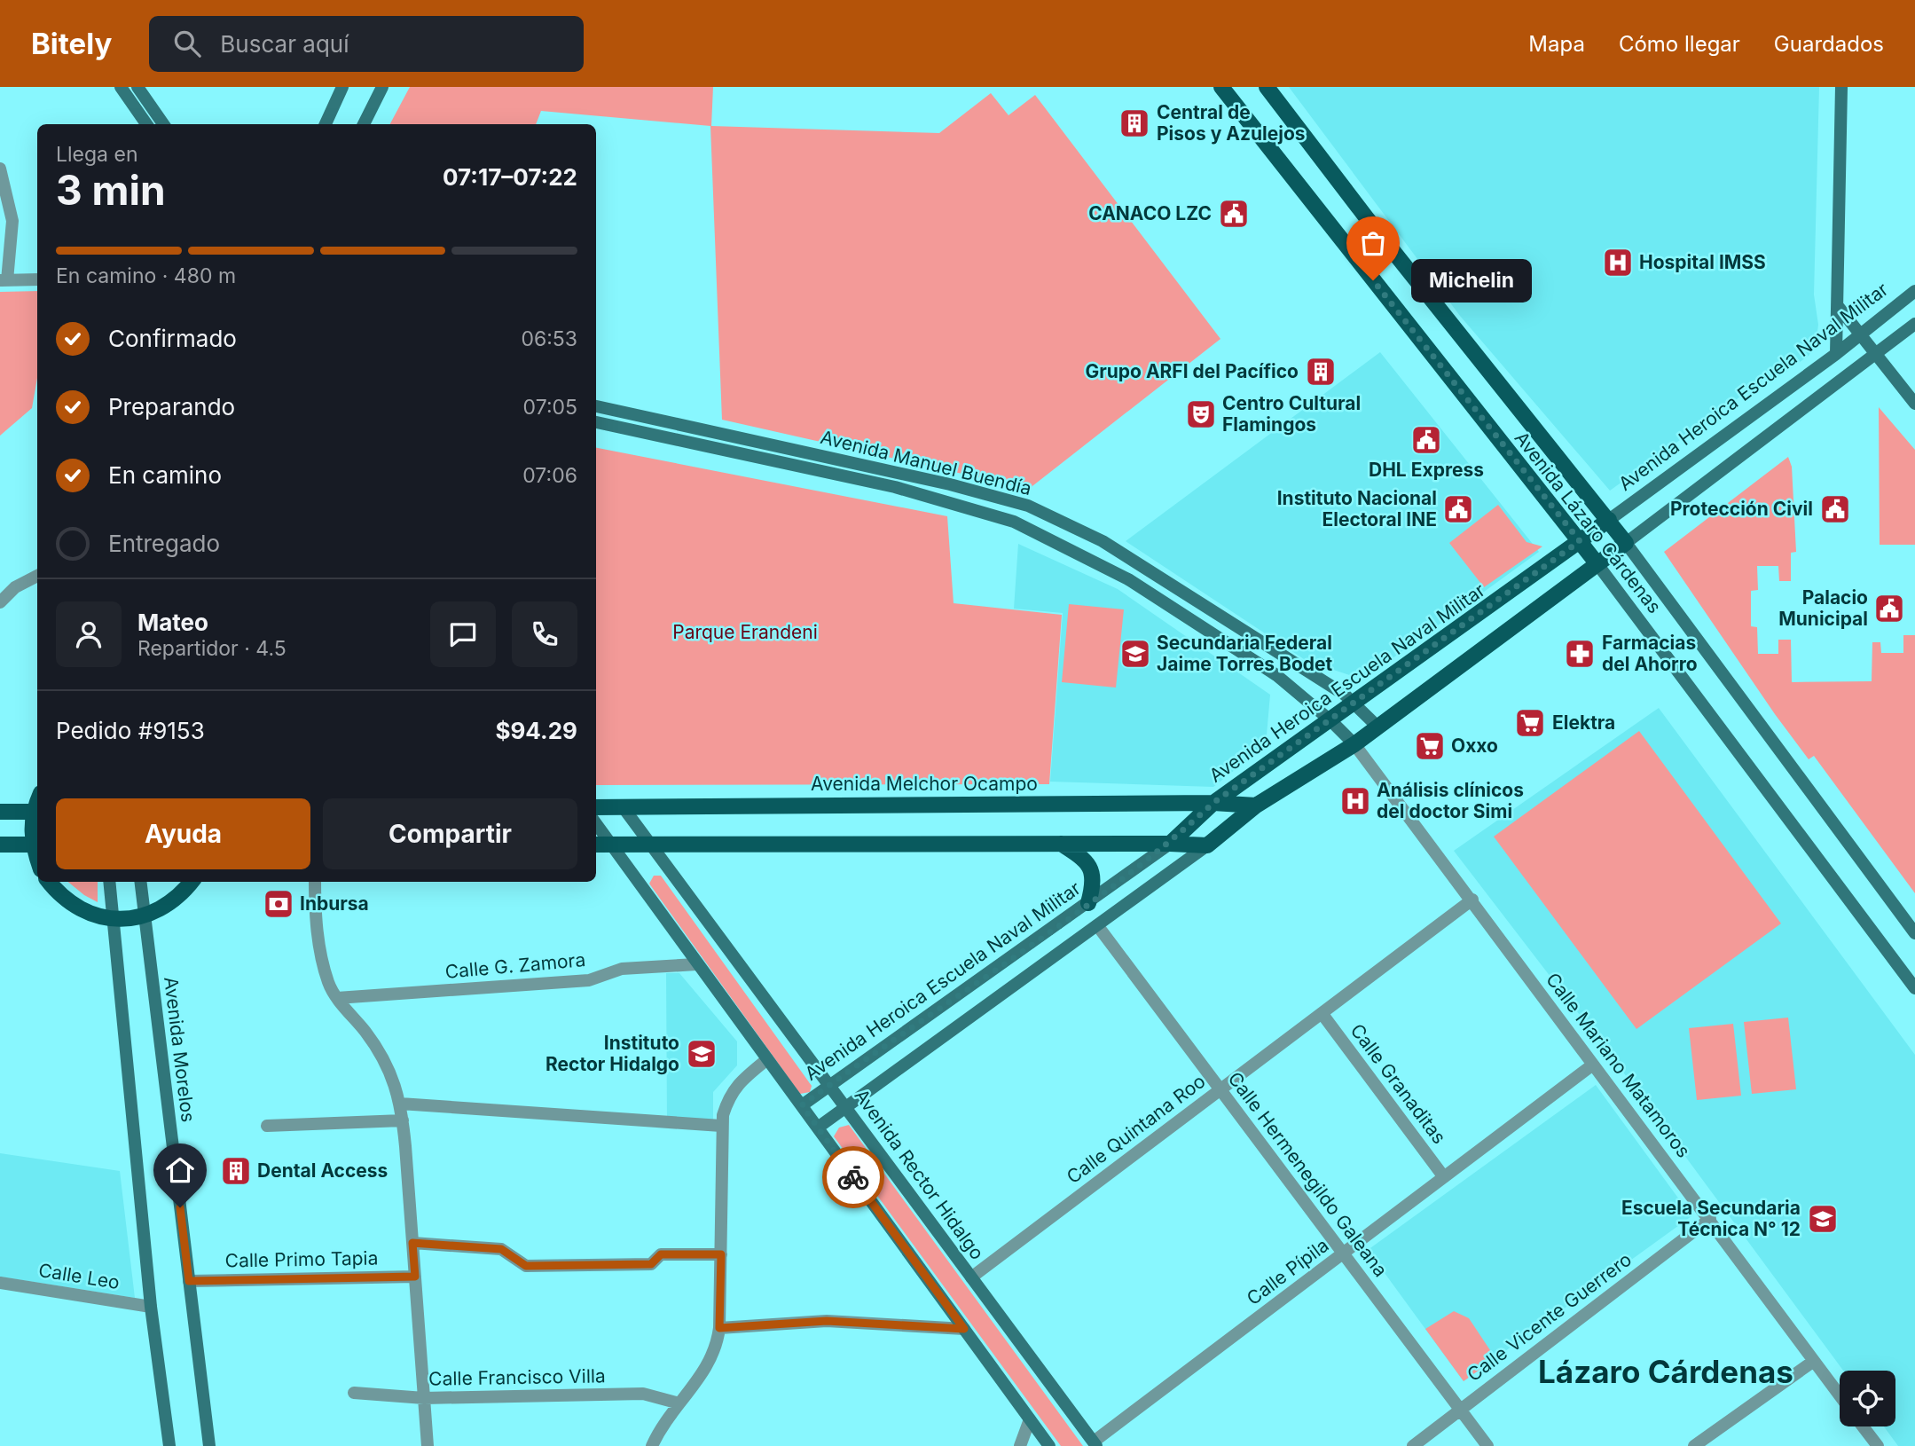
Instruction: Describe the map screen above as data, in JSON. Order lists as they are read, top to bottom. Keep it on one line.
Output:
{"streets":{"main road":["Avenida Heroica Escuela Naval Militar","Avenida Lázaro Cárdenas","Avenida Melchor Ocampo"],"street":["Avenida Manuel Buendía","Calle G. Zamora","Avenida Morelos","Calle Mariano Matamoros","Calle Granaditas","Calle Quintana Roo","Avenida Rector Hidalgo","Calle Hermenegildo Galeana","Calle Primo Tapia","Calle Pípila","Calle Leo","Calle Vicente Guerrero","Calle Francisco Villa"]},"crossings":[["Avenida Heroica Escuela Naval Militar","Avenida Manuel Buendía"],["Avenida Heroica Escuela Naval Militar","Avenida Lázaro Cárdenas"],["Avenida Heroica Escuela Naval Militar","Avenida Melchor Ocampo"],["Avenida Heroica Escuela Naval Militar","Avenida Rector Hidalgo"],["Avenida Manuel Buendía","Calle Mariano Matamoros"],["Avenida Melchor Ocampo","Avenida Rector Hidalgo"],["Avenida Morelos","Calle Primo Tapia"],["Calle Mariano Matamoros","Calle Quintana Roo"],["Calle Mariano Matamoros","Calle Pípila"],["Calle Mariano Matamoros","Calle Vicente Guerrero"],["Calle Granaditas","Calle Quintana Roo"],["Calle Granaditas","Calle Pípila"],["Calle Quintana Roo","Avenida Rector Hidalgo"],["Calle Quintana Roo","Calle Hermenegildo Galeana"],["Avenida Rector Hidalgo","Calle Pípila"],["Calle Hermenegildo Galeana","Calle Pípila"],["Calle Hermenegildo Galeana","Calle Vicente Guerrero"]],"districts":["Lázaro Cárdenas"],"parks":["Parque Erandeni"],"places":{"building":["Central de Pisos y Azulejos","Grupo ARFI del Pacífico","Dental Access"],"public building":["CANACO LZC","DHL Express","Instituto Nacional Electoral INE","Protección Civil","Palacio Municipal"],"hospital":["Hospital IMSS","Análisis clínicos del doctor Simi"],"other":["Michelin"],"theatre":["Centro Cultural Flamingos"],"school or university":["Secundaria Federal Jaime Torres Bodet","Instituto Rector Hidalgo","Escuela Secundaria Técnica N° 12"],"pharmacy":["Farmacias del Ahorro"],"supermarket":["Elektra","Oxxo"],"bank":["Inbursa"]},"page":{"header":"Bitely","search":"Buscar aquí","nav":["Mapa","Cómo llegar","Guardados"],"heading":["3 min","Llega en","07:17–07:22"],"panel":["Mateo","Repartidor · 4.5","Pedido #9153","$94.29"],"bar":"En camino · 480 m","bubble":"Michelin","list":[["Confirmado","06:53"],["Preparando","07:05"],["En camino","07:06"],"Entregado"],"buttons":["Ayuda","Compartir"]}}
